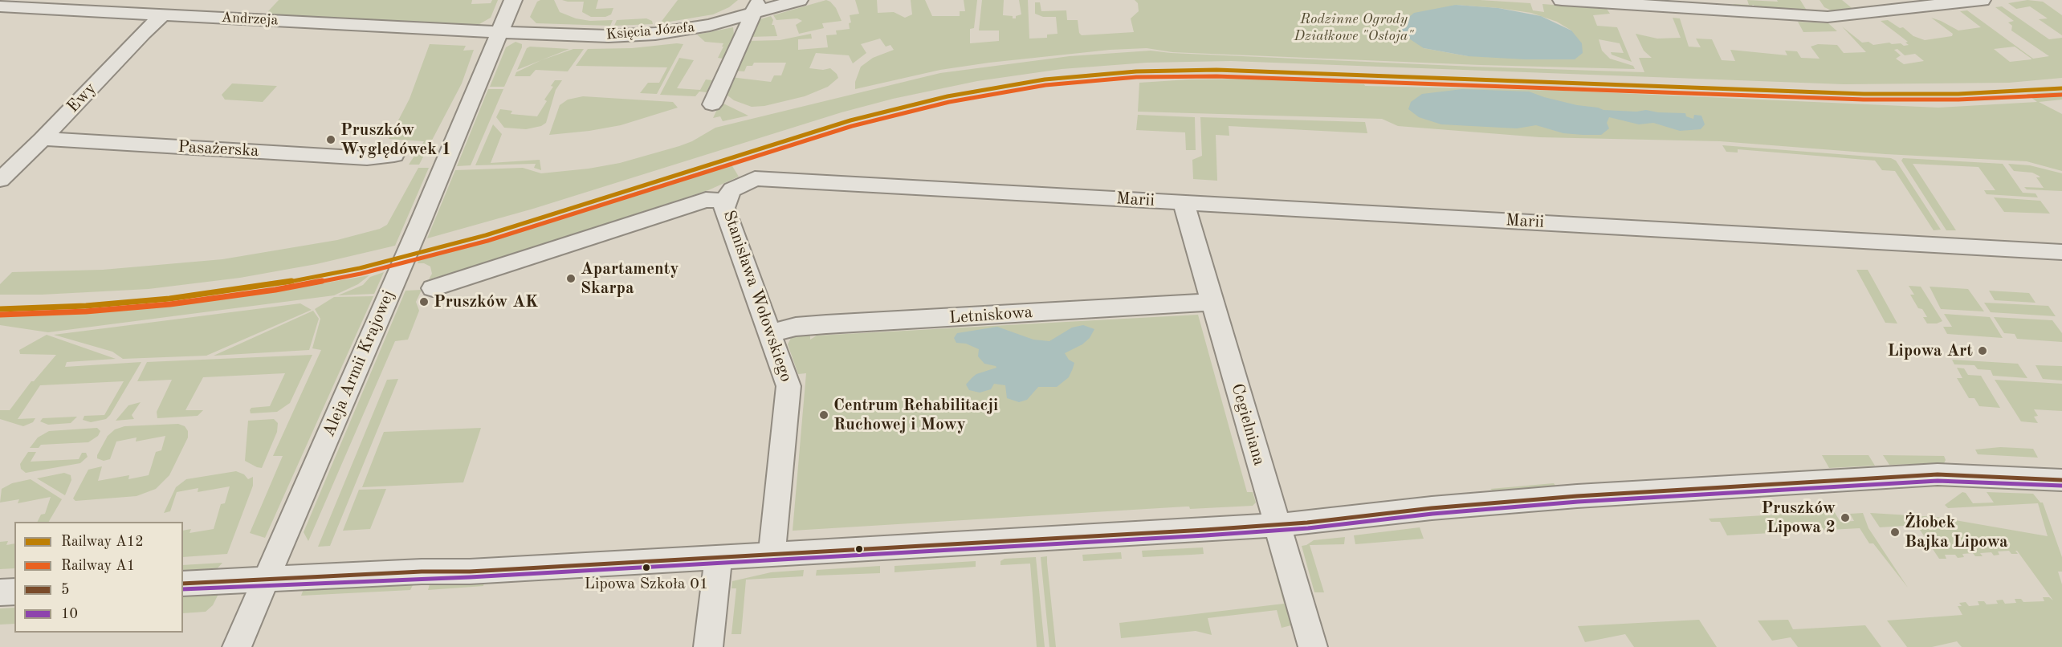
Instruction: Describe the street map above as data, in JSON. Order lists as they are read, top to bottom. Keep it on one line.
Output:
{"streets":{"street":["Andrzeja","Księcia Józefa","Ewy","Pasażerska","Marii","Stanisława Wołowskiego","Letniskowa","Aleja Armii Krajowej","Cegielniana"]},"crossings":[["Andrzeja","Księcia Józefa"],["Andrzeja","Ewy"],["Andrzeja","Aleja Armii Krajowej"],["Księcia Józefa","Aleja Armii Krajowej"],["Ewy","Pasażerska"],["Marii","Stanisława Wołowskiego"],["Marii","Cegielniana"],["Stanisława Wołowskiego","Letniskowa"],["Letniskowa","Cegielniana"]],"parks":["Rodzinne Ogrody Działkowe \"Ostoja\""],"places":["Pruszków Wyględówek 1","Apartamenty Skarpa","Pruszków AK","Lipowa Art","Centrum Rehabilitacji Ruchowej i Mowy","Pruszków Lipowa 2","Żłobek Bajka Lipowa","Lipowa Szkoła 01"],"lines":["rail line A12","rail line A1","transit line 5","transit line 10"],"legend":["Railway A12","Railway A1","5","10"]}
